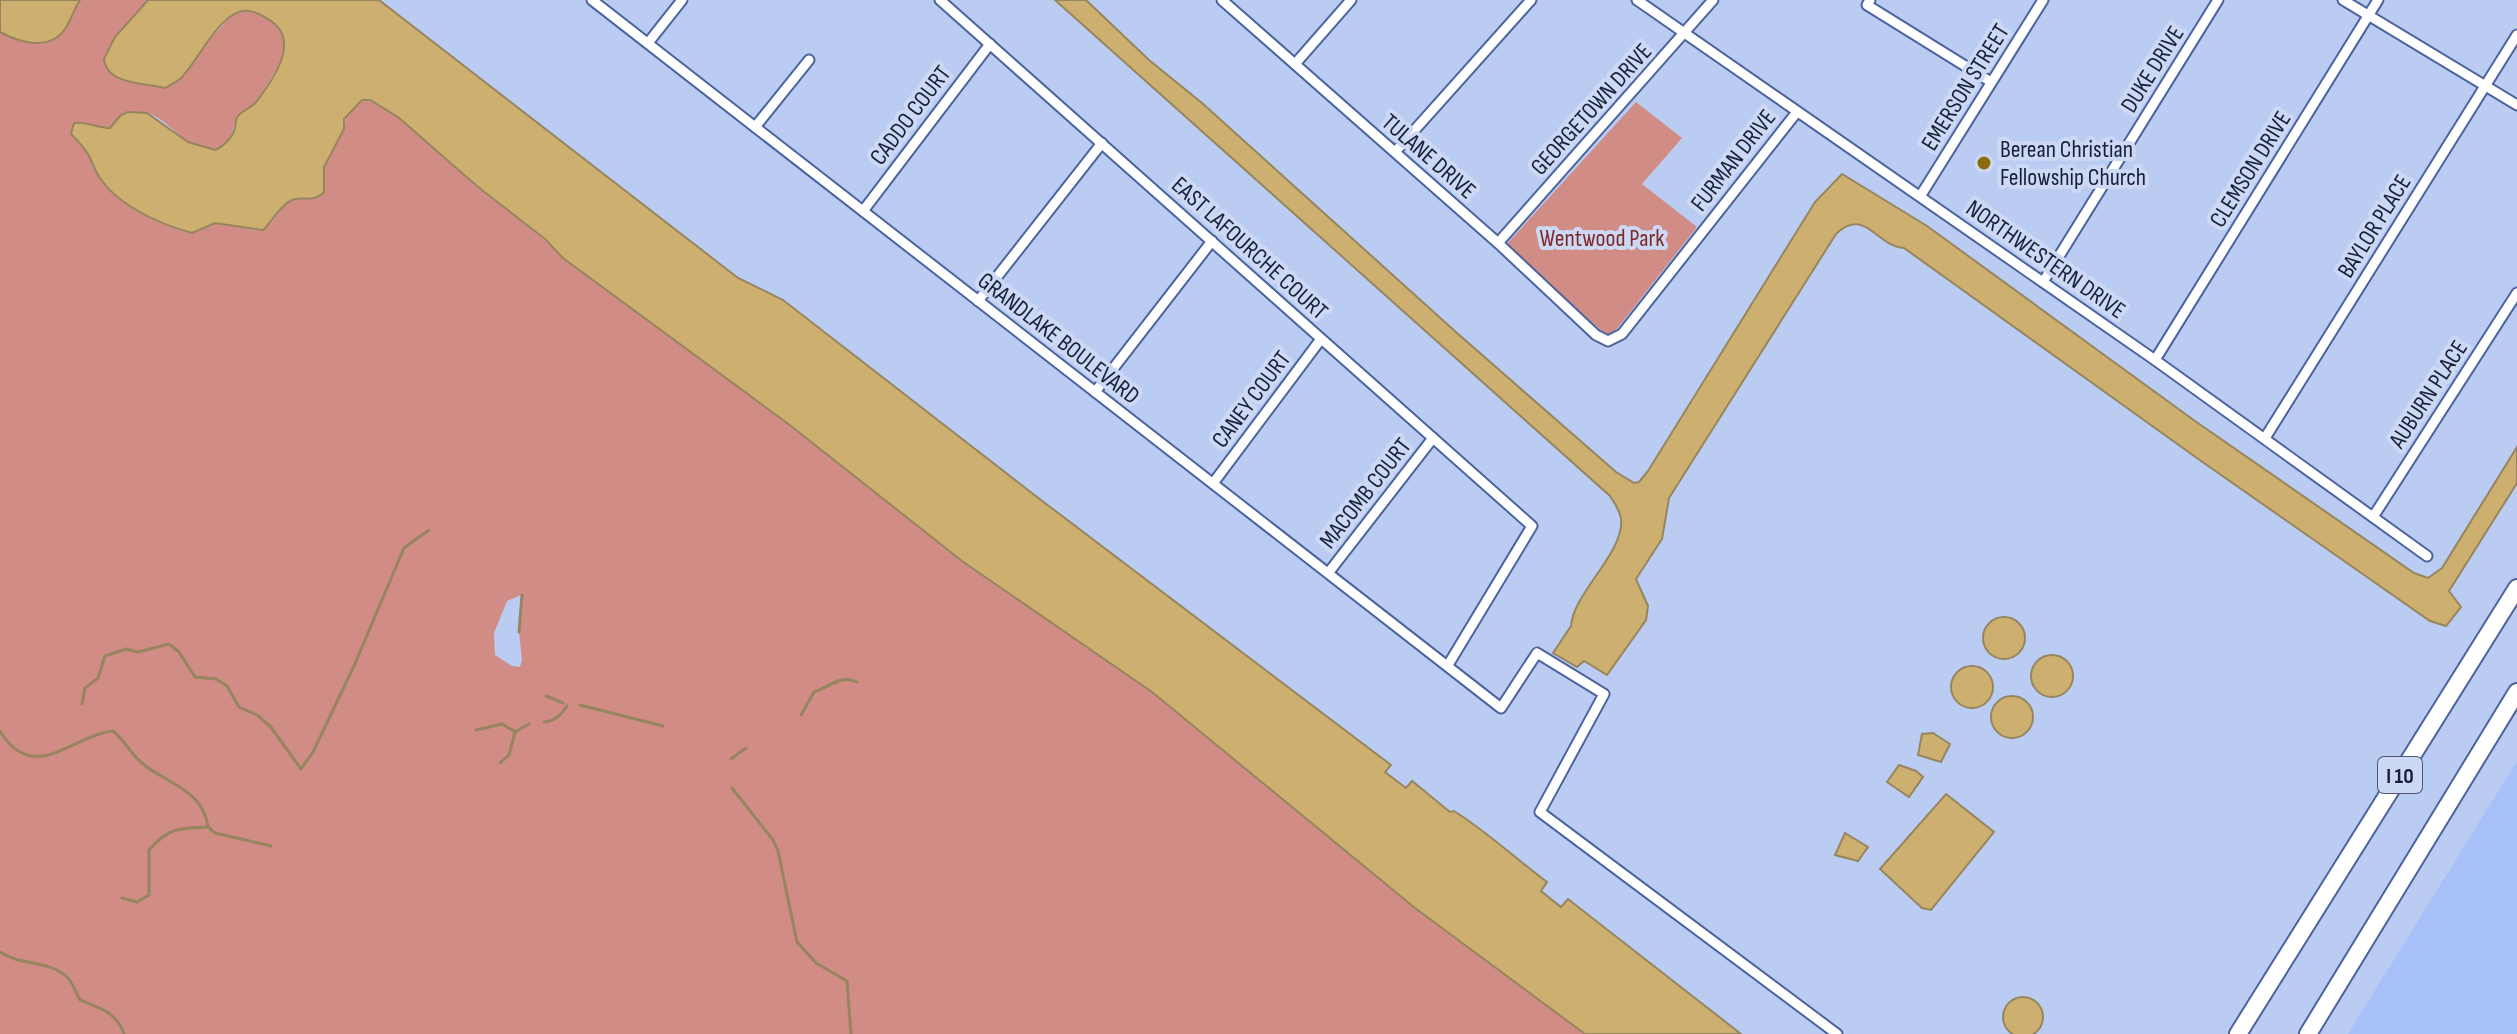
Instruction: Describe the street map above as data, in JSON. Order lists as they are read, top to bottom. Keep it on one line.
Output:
{"streets":{"highway":["I 10"],"street":["DUKE DRIVE","EMERSON STREET","GEORGETOWN DRIVE","CADDO COURT","TULANE DRIVE","FURMAN DRIVE","CLEMSON DRIVE","BAYLOR PLACE","EAST LAFOURCHE COURT","NORTHWESTERN DRIVE","GRANDLAKE BOULEVARD","AUBURN PLACE","CANEY COURT","MACOMB COURT"]},"crossings":[["DUKE DRIVE","NORTHWESTERN DRIVE"],["EMERSON STREET","NORTHWESTERN DRIVE"],["GEORGETOWN DRIVE","TULANE DRIVE"],["GEORGETOWN DRIVE","NORTHWESTERN DRIVE"],["CADDO COURT","EAST LAFOURCHE COURT"],["CADDO COURT","GRANDLAKE BOULEVARD"],["TULANE DRIVE","FURMAN DRIVE"],["FURMAN DRIVE","NORTHWESTERN DRIVE"],["CLEMSON DRIVE","NORTHWESTERN DRIVE"],["BAYLOR PLACE","NORTHWESTERN DRIVE"],["EAST LAFOURCHE COURT","GRANDLAKE BOULEVARD"],["EAST LAFOURCHE COURT","CANEY COURT"],["EAST LAFOURCHE COURT","MACOMB COURT"],["NORTHWESTERN DRIVE","AUBURN PLACE"],["GRANDLAKE BOULEVARD","CANEY COURT"],["GRANDLAKE BOULEVARD","MACOMB COURT"]],"parks":["Wentwood Park"],"places":["Berean Christian Fellowship Church"]}
